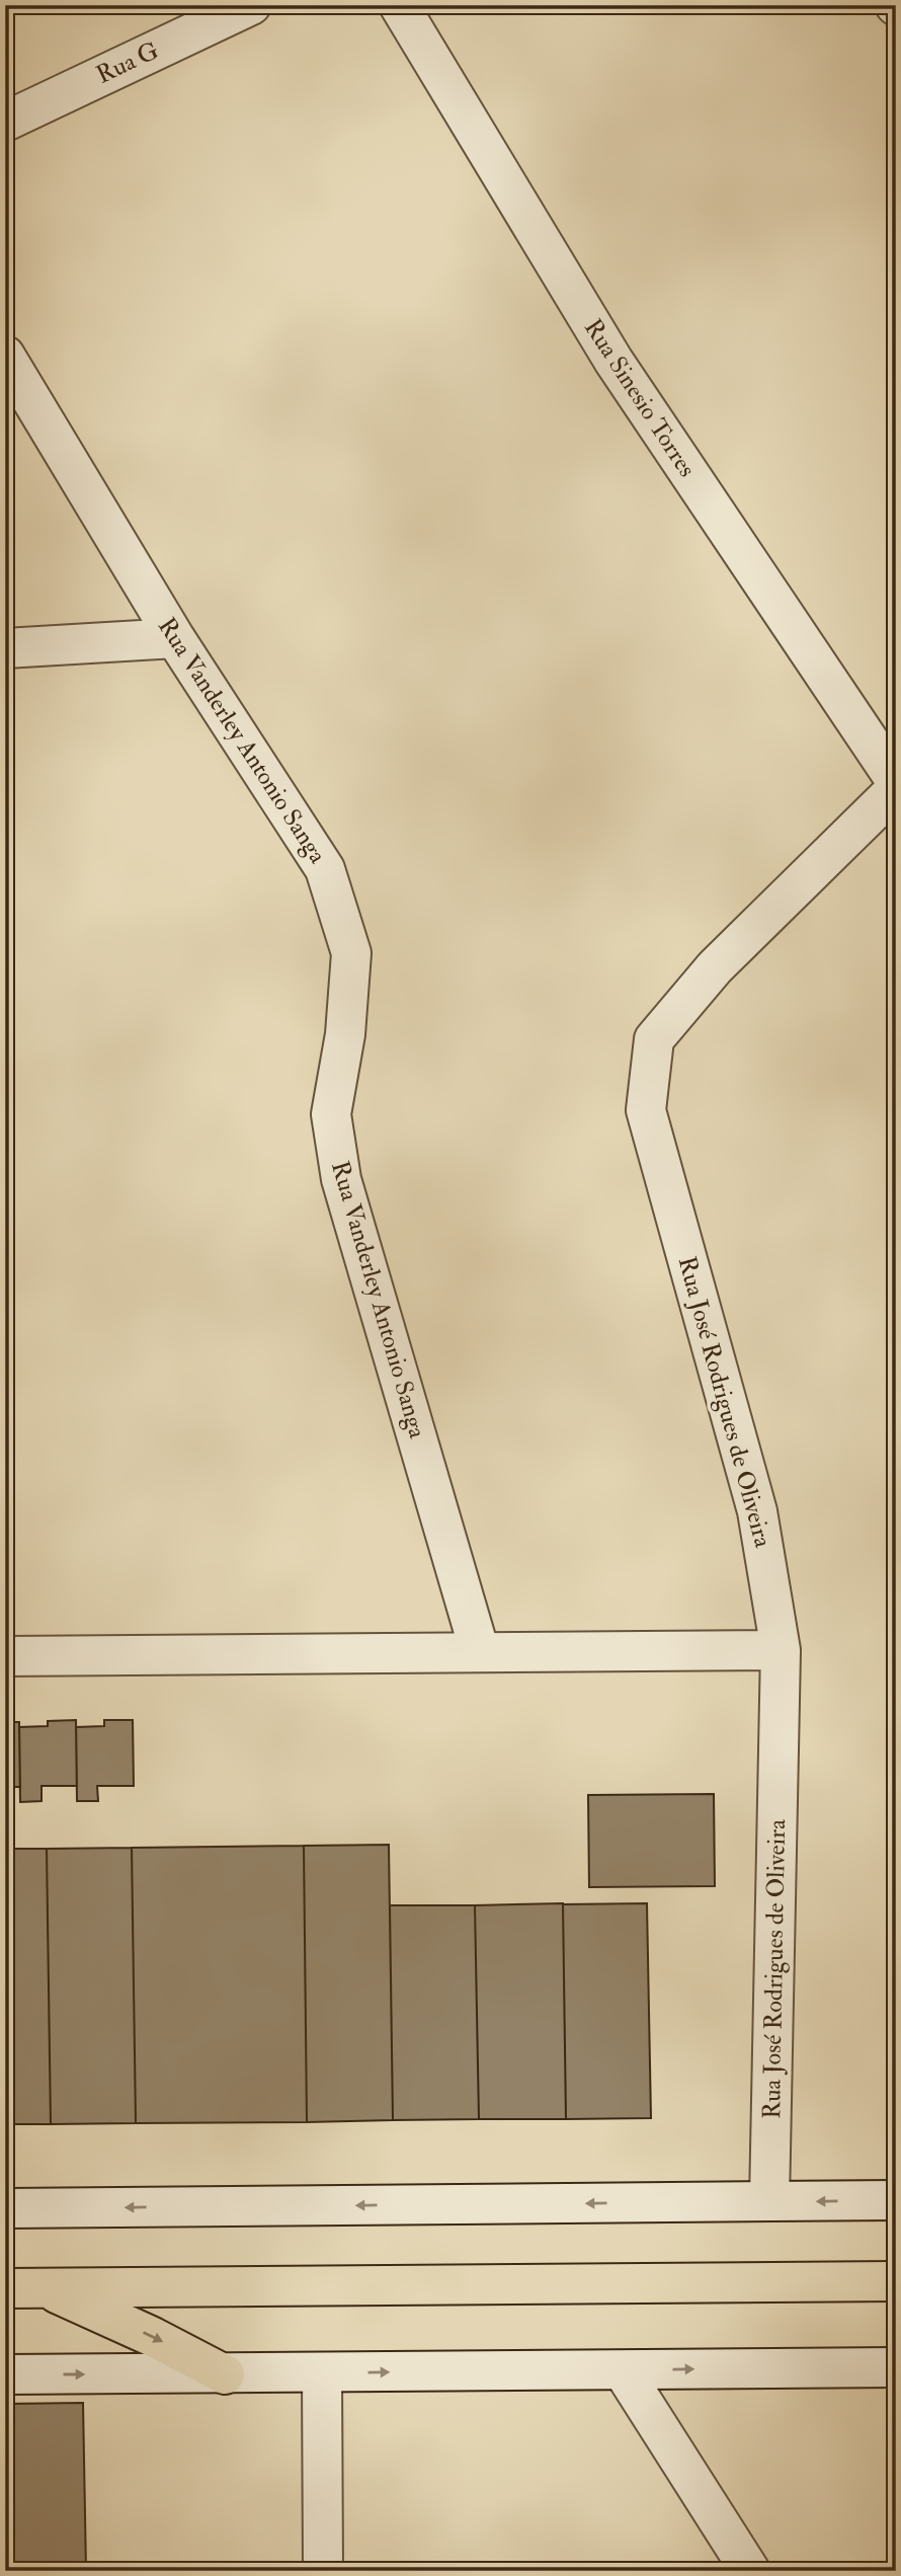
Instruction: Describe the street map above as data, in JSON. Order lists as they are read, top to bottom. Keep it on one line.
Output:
{"streets":{"street":["Rua G","Rua Sinesio Torres","Rua Vanderley Antonio Sanga","Rua José Rodrigues de Oliveira"]}}
